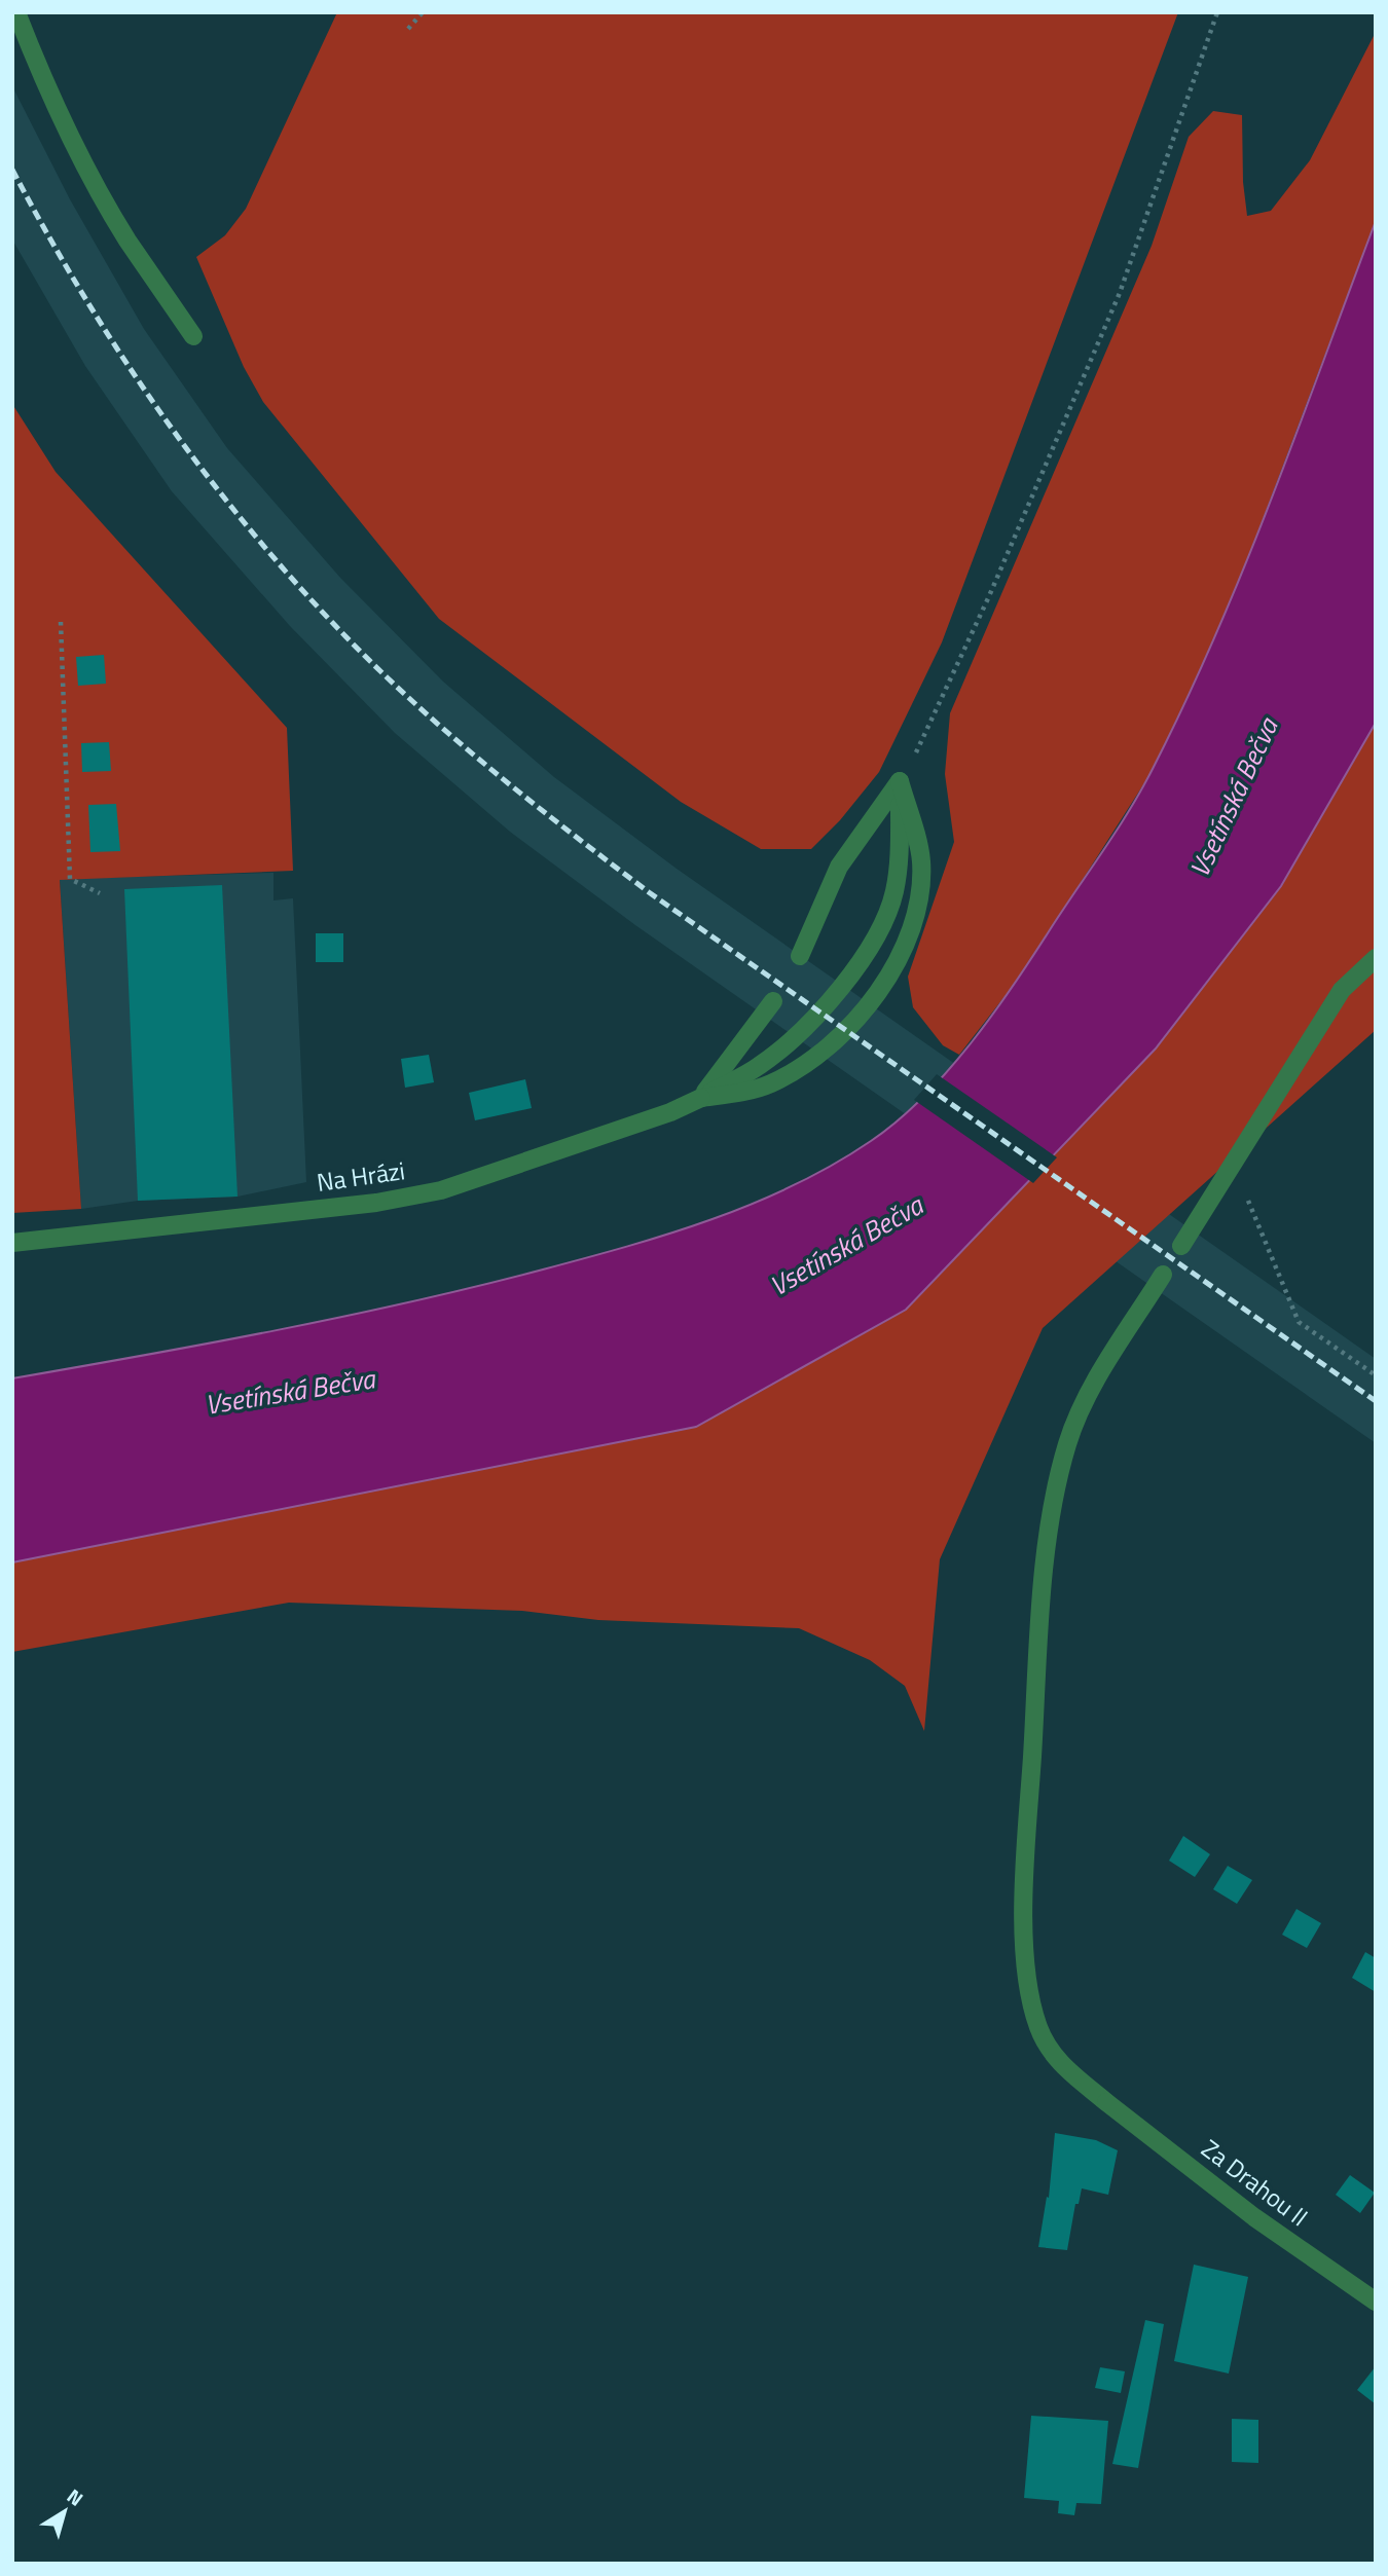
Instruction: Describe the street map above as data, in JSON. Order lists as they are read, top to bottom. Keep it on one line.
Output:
{"streets":{"street":["Na Hrázi","Za Drahou II"]},"water":["Vsetínská Bečva"],"north":"top right"}
